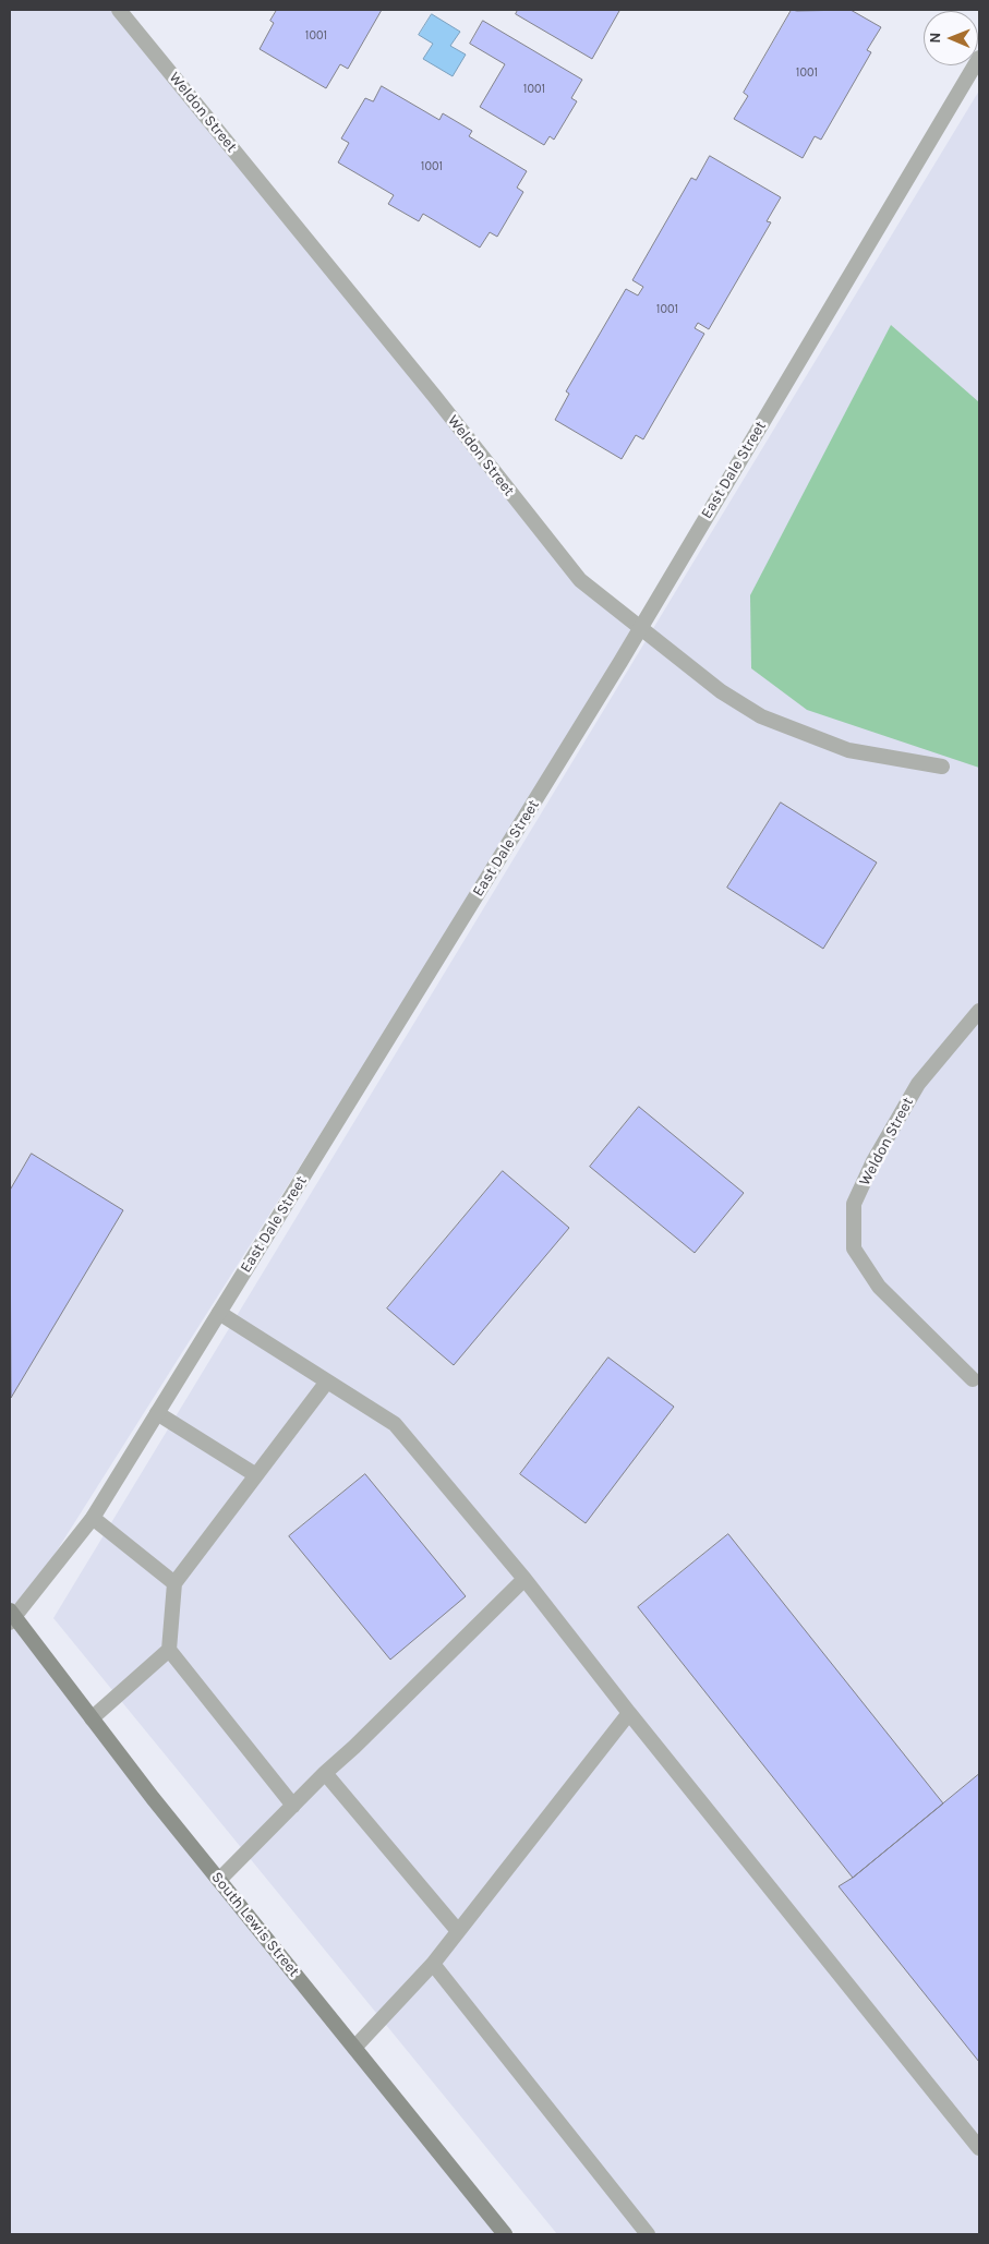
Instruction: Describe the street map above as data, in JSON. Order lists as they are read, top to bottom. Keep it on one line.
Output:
{"streets":{"main road":["South Lewis Street"],"street":["Weldon Street","East Dale Street"]},"crossings":[["Weldon Street","East Dale Street"],["East Dale Street","South Lewis Street"]],"house_numbers":["1001","1001","1001","1001","1001"],"north":"left"}
